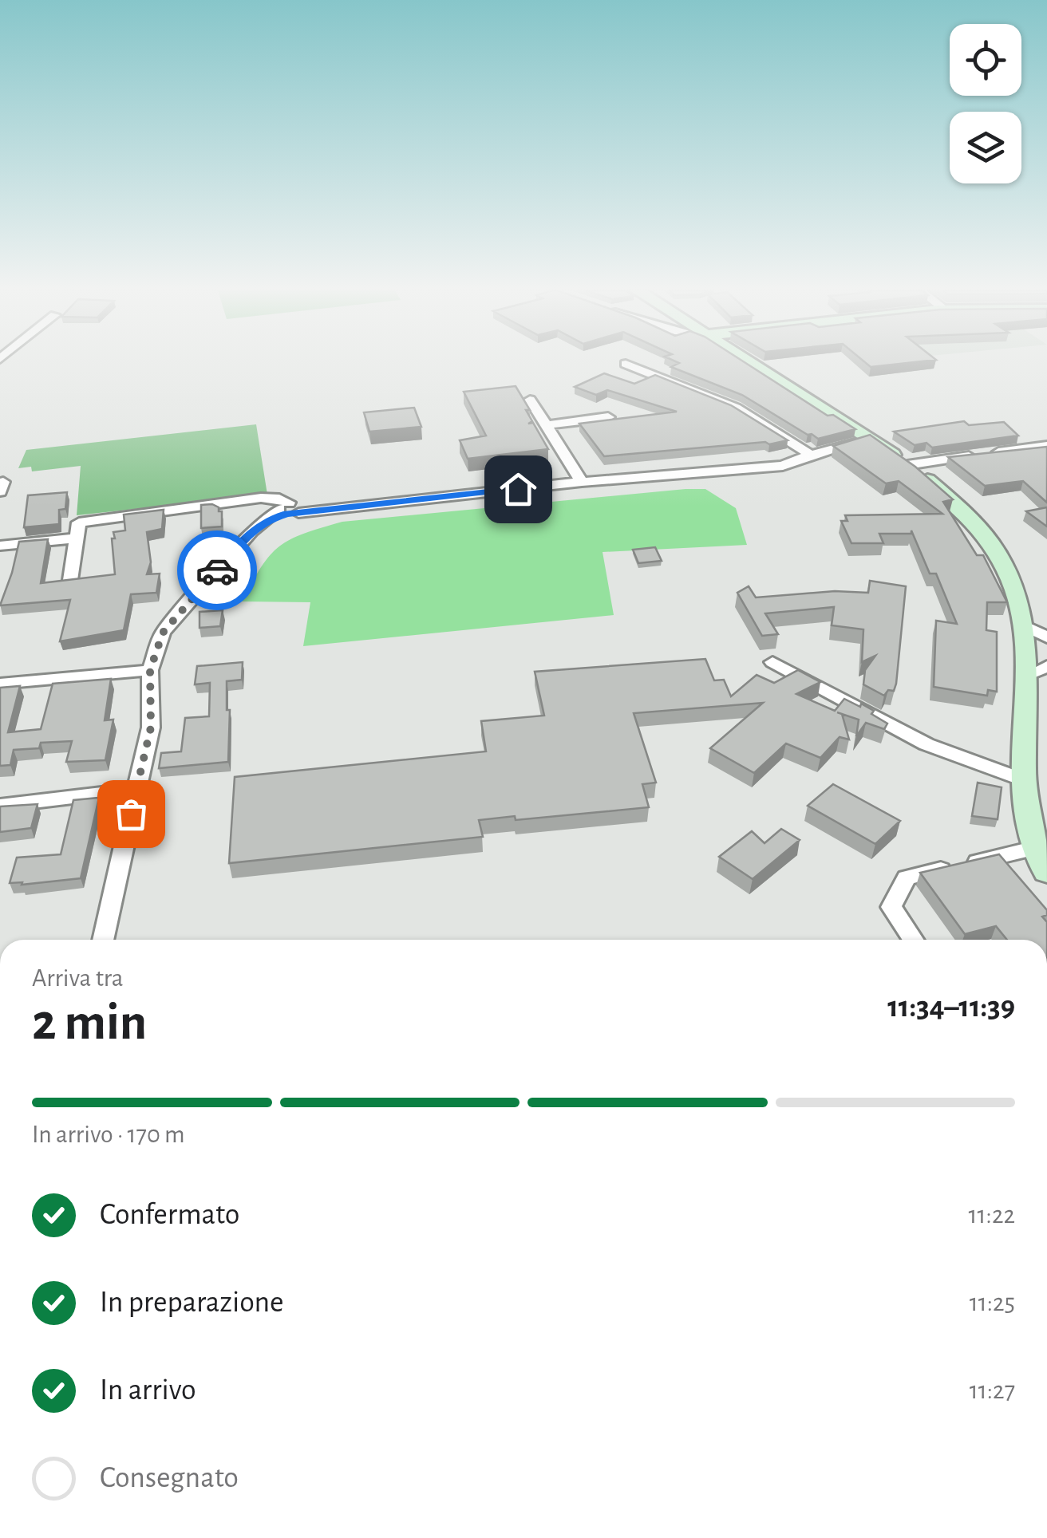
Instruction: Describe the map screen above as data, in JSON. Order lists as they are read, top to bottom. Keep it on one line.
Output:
{"page":{"heading":["2 min","Arriva tra","11:34–11:39"],"bar":"In arrivo · 170 m","list":[["Confermato","11:22"],["In preparazione","11:25"],["In arrivo","11:27"],"Consegnato"]}}
